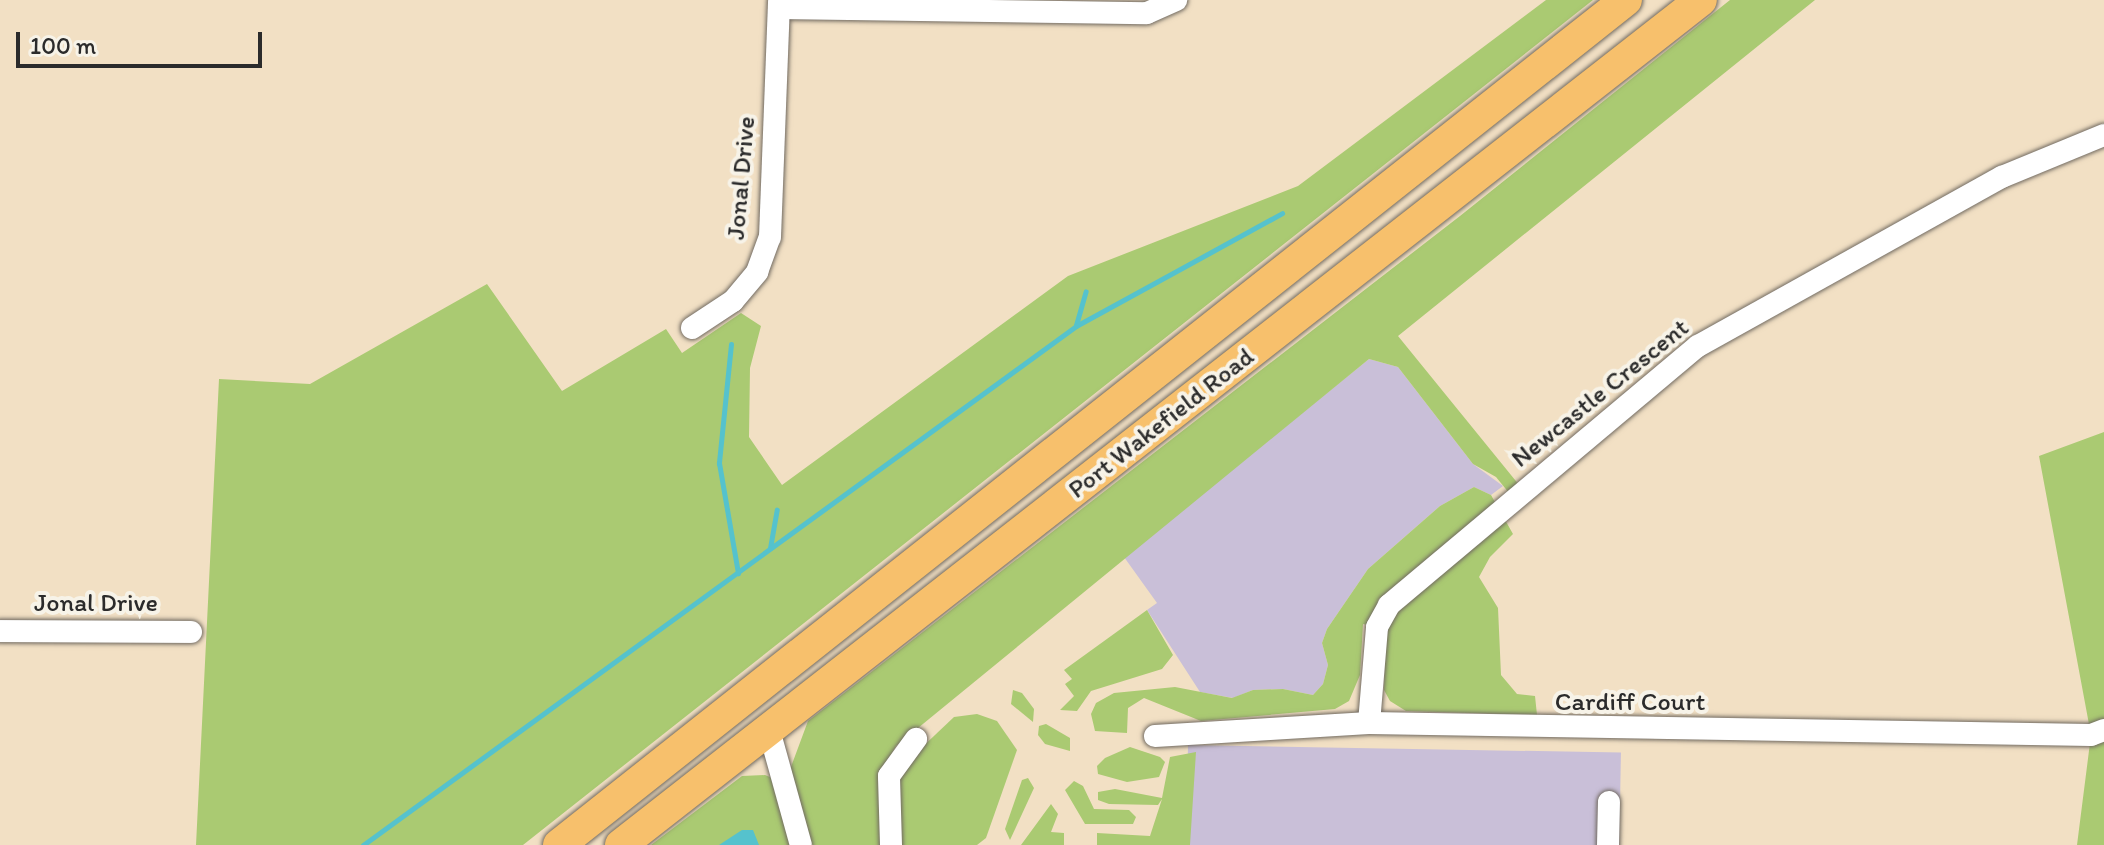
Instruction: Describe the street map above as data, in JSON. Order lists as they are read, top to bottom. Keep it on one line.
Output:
{"streets":{"highway":["Port Wakefield Road"],"street":["Jonal Drive","Newcastle Crescent","Cardiff Court"]},"crossings":[["Newcastle Crescent","Cardiff Court"]],"scale_bar":"100 m"}
